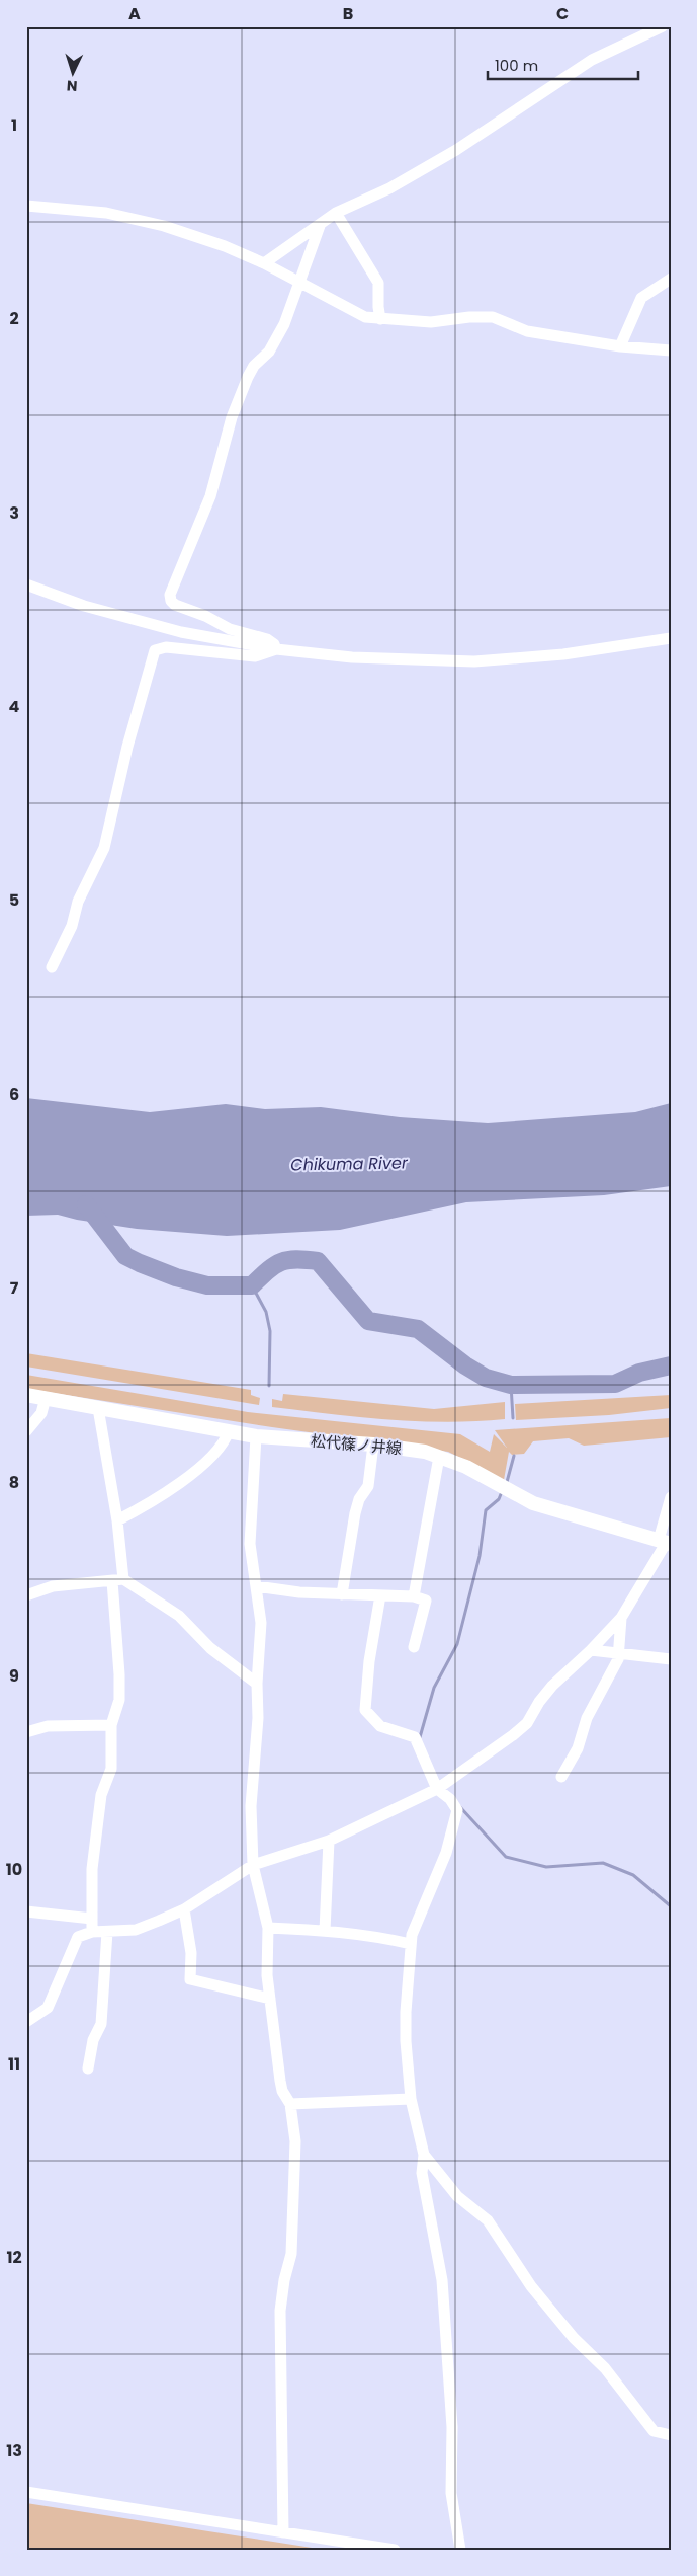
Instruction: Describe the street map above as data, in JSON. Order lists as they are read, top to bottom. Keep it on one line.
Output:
{"streets":{"main road":["松代篠ノ井線"]},"water":["Chikuma River"],"scale_bar":"100 m","north":"bottom","grid":{"columns":["A","B","C"],"rows":["1","2","3","4","5","6","7","8","9","10","11","12","13"]}}
